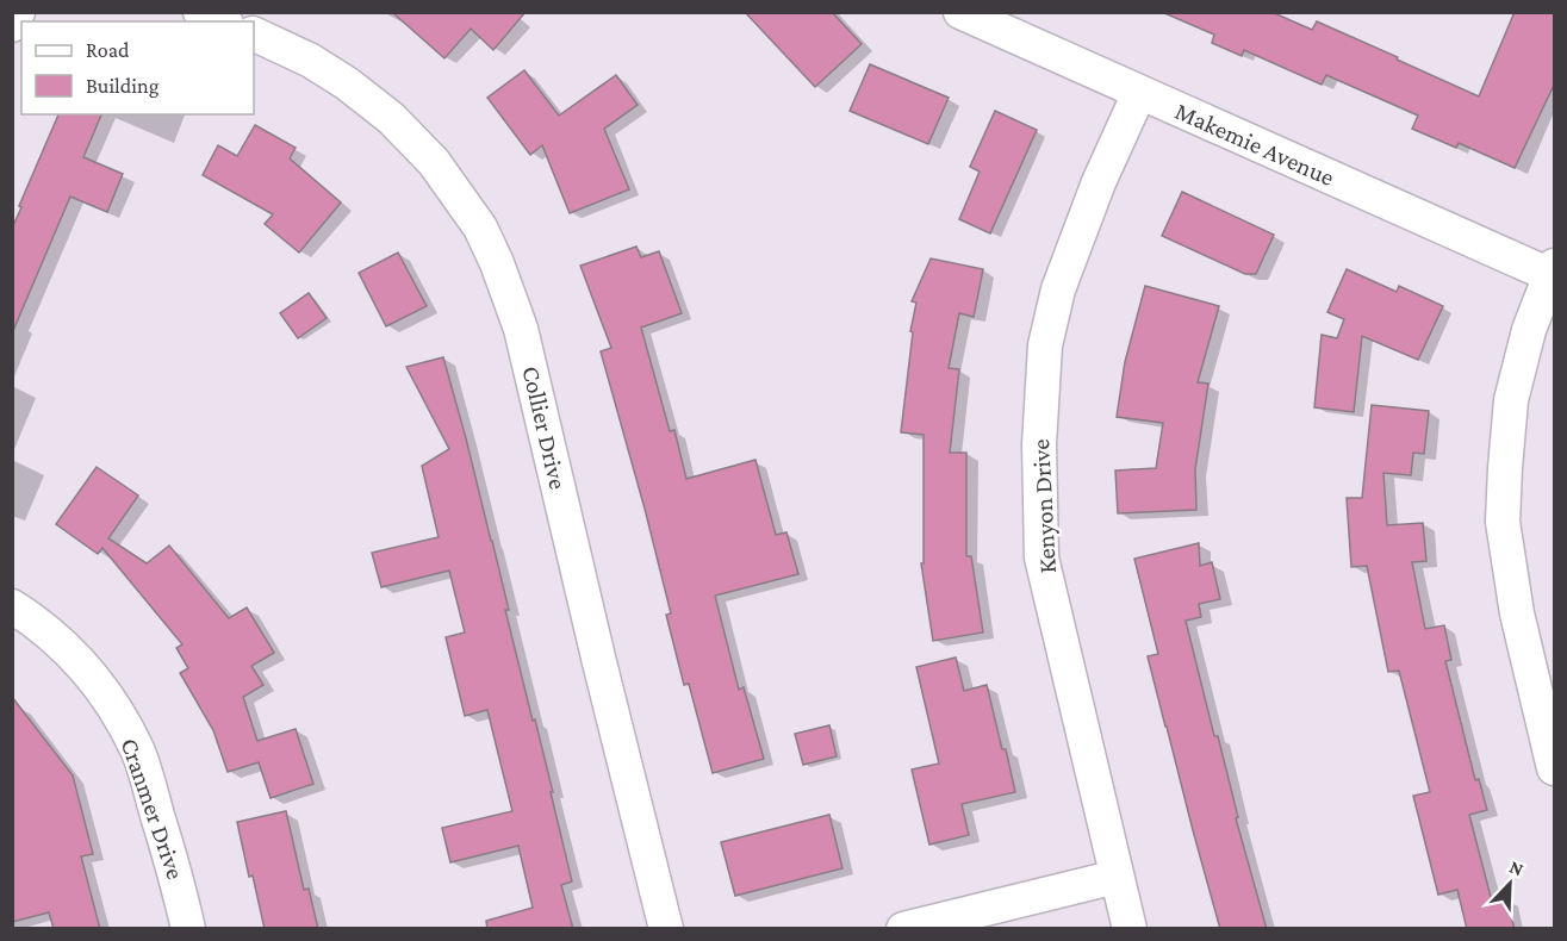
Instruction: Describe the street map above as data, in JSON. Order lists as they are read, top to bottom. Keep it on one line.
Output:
{"streets":{"street":["Makemie Avenue","Collier Drive","Kenyon Drive","Cranmer Drive"]},"crossings":[["Makemie Avenue","Kenyon Drive"]],"legend":["Road","Building"],"north":"top right"}
